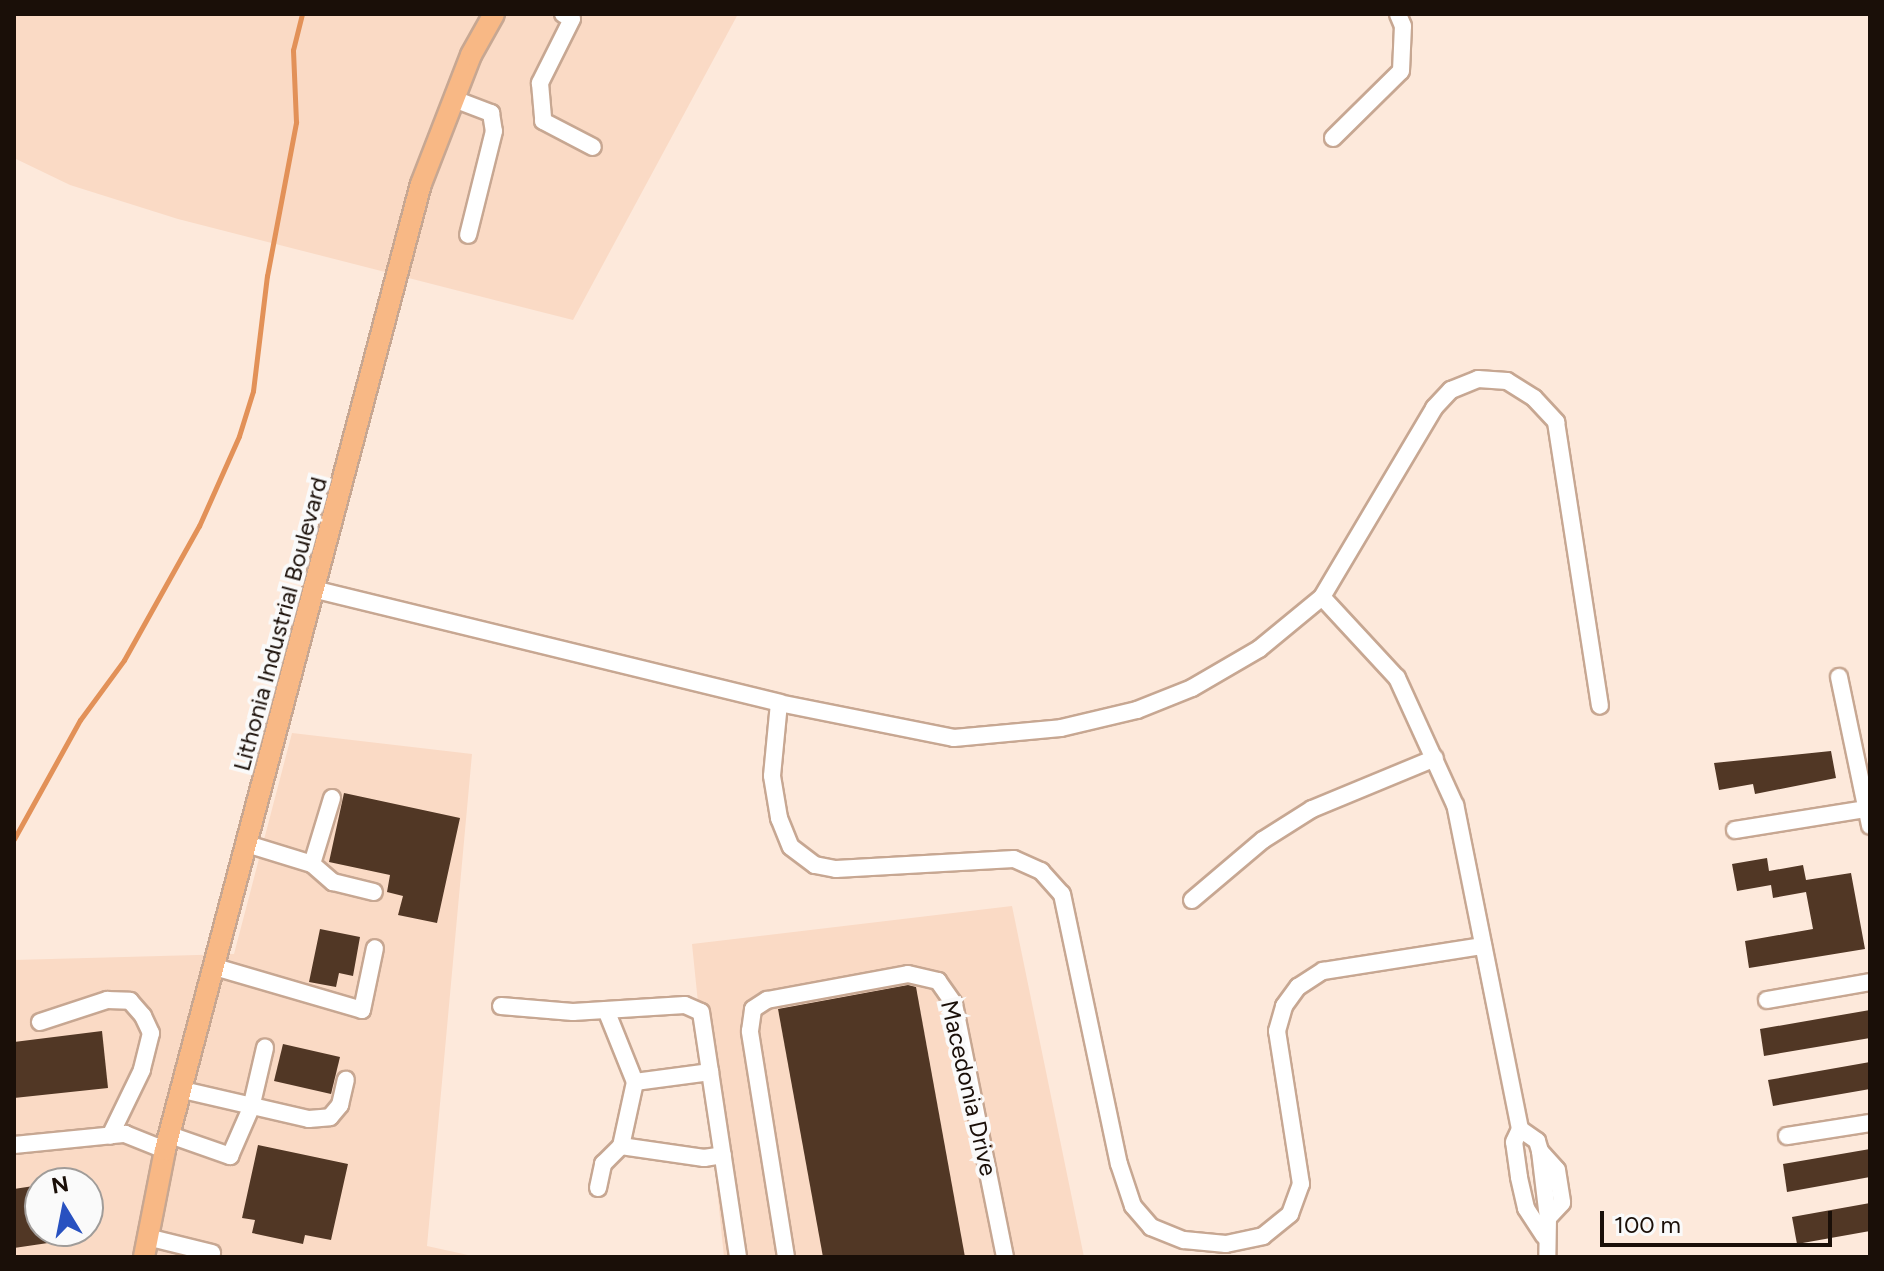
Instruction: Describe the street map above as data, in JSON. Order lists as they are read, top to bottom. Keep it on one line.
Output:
{"streets":{"main road":["Lithonia Industrial Boulevard"],"street":["Macedonia Drive"]},"scale_bar":"100 m","north":"top"}
